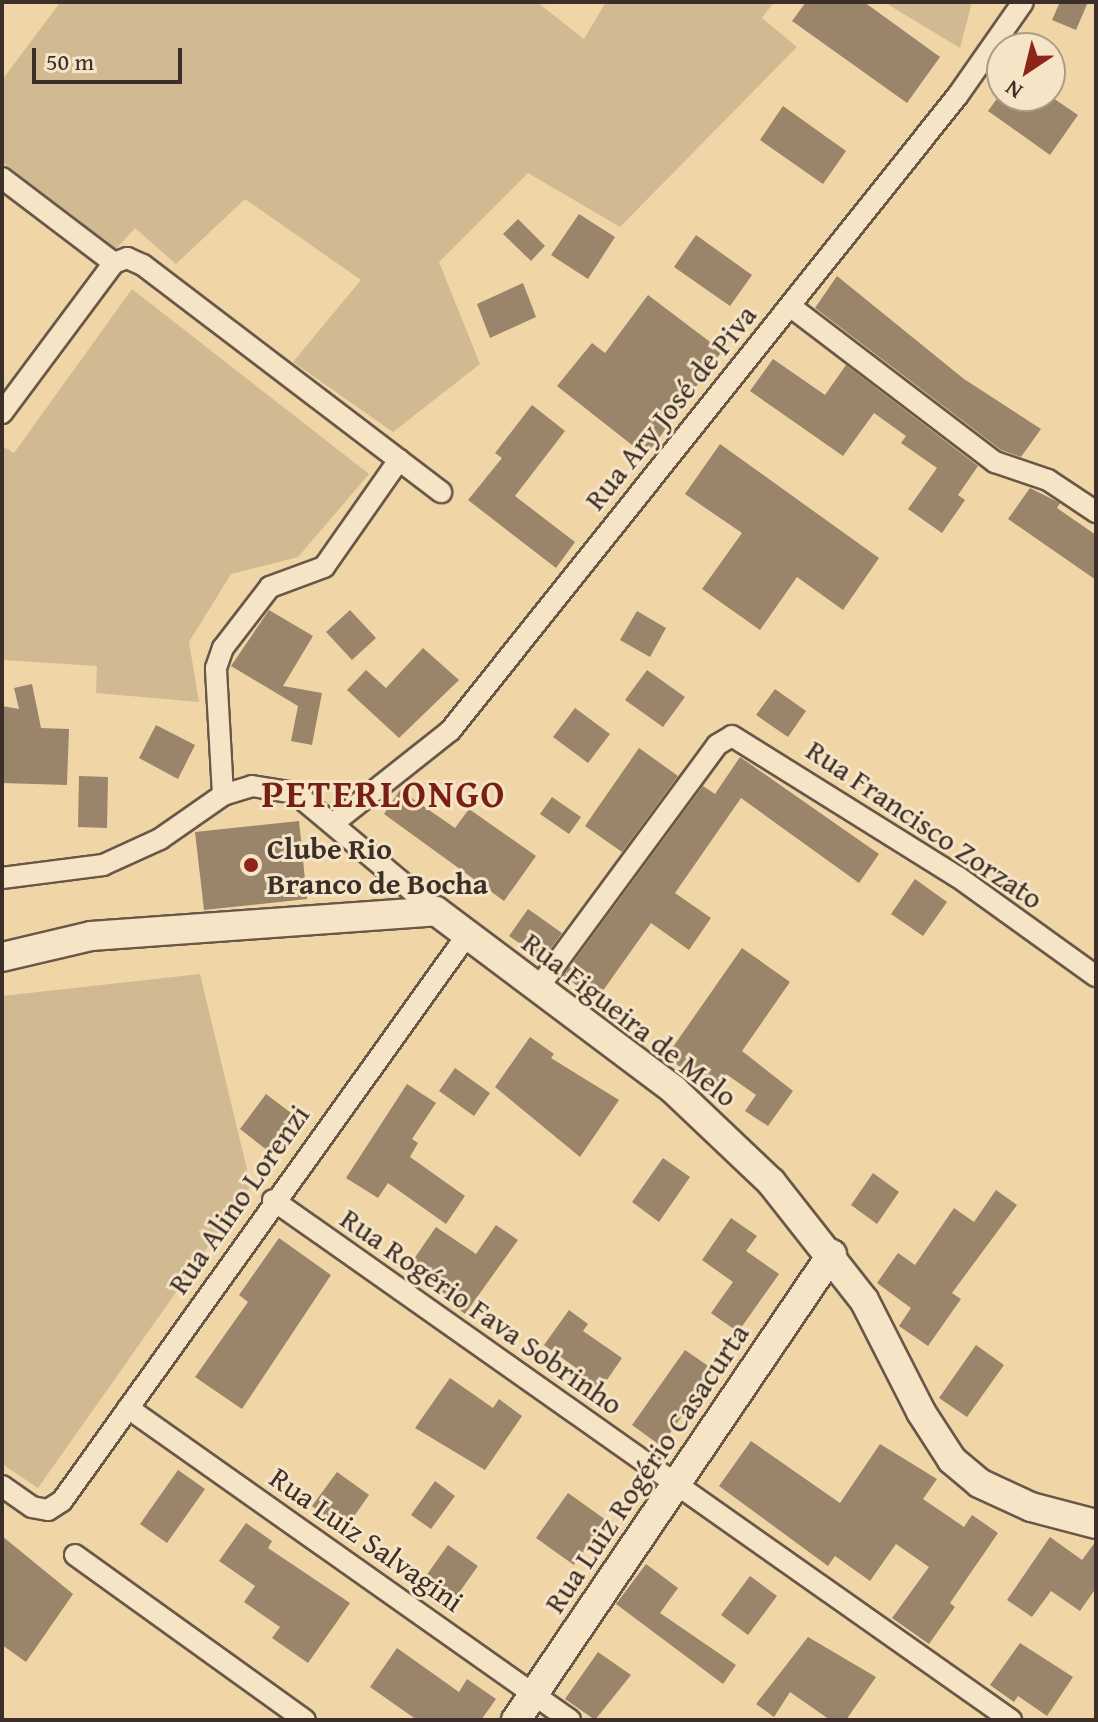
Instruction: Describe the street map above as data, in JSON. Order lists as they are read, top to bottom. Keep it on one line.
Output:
{"streets":{"main road":["Rua Figueira de Melo","Rua Luiz Rogério Casacurta"],"street":["Rua Ary José de Piva","Rua Francisco Zorzato","Rua Alino Lorenzi","Rua Rogério Fava Sobrinho","Rua Luiz Salvagini"]},"crossings":[["Rua Francisco Zorzato","Rua Figueira de Melo"],["Rua Figueira de Melo","Rua Alino Lorenzi"],["Rua Figueira de Melo","Rua Luiz Rogério Casacurta"],["Rua Alino Lorenzi","Rua Rogério Fava Sobrinho"],["Rua Alino Lorenzi","Rua Luiz Salvagini"],["Rua Rogério Fava Sobrinho","Rua Luiz Rogério Casacurta"],["Rua Luiz Rogério Casacurta","Rua Luiz Salvagini"]],"districts":["PETERLONGO"],"places":["Clube Rio Branco de Bocha"],"scale_bar":"50 m","north":"bottom left"}
